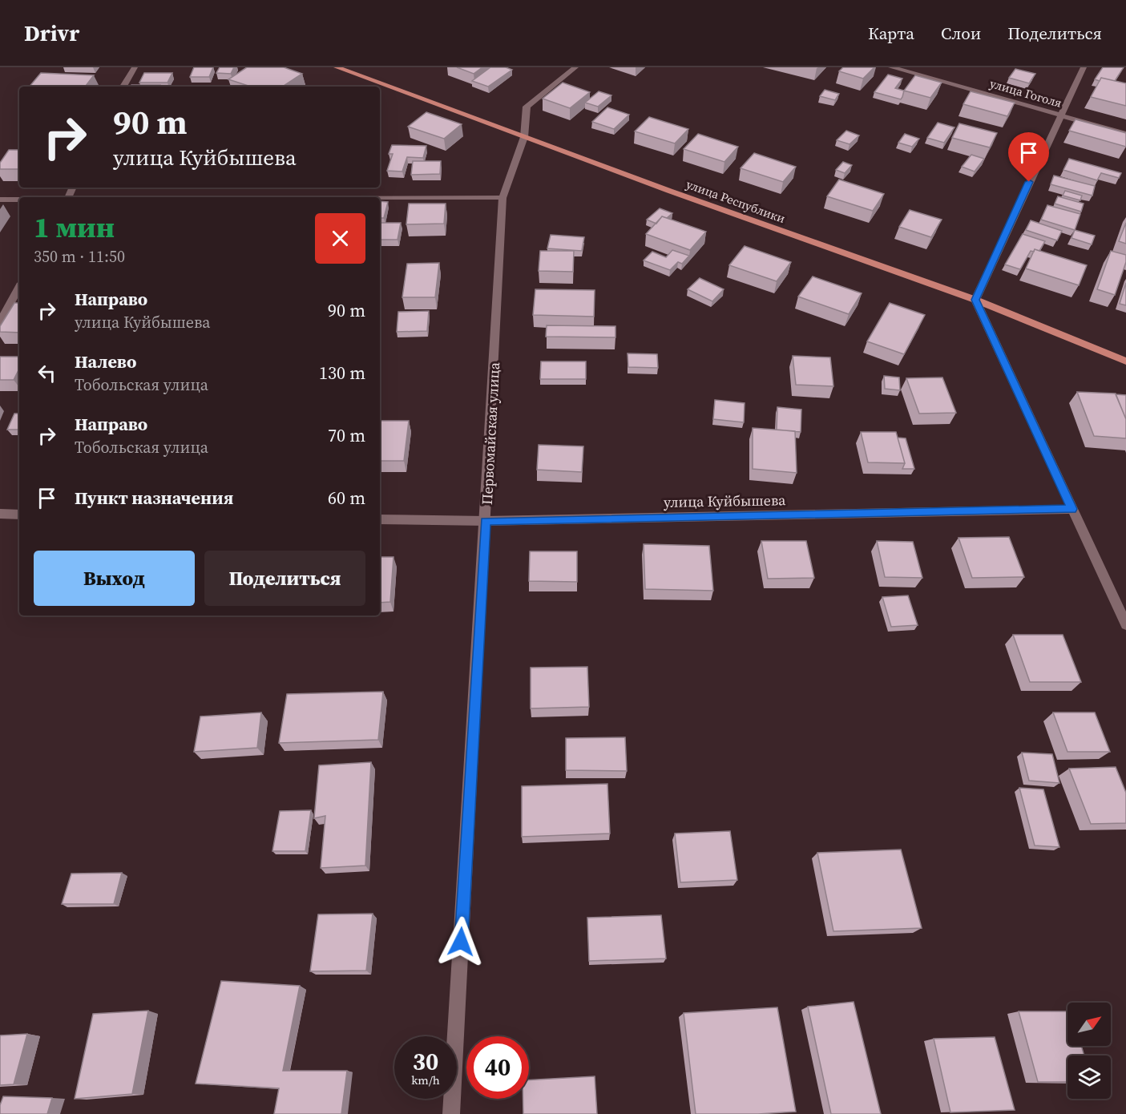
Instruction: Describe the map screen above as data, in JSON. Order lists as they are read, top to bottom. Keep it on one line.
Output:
{"streets":{"main road":["улица Республики"],"street":["улица Гоголя","Первомайская улица","улица Куйбышева"]},"crossings":[["улица Республики","Первомайская улица"],["Первомайская улица","улица Куйбышева"]],"north":"top right","page":{"header":"Drivr","nav":["Карта","Слои","Поделиться"],"turn":["90 m","улица Куйбышева"],"heading":["1 мин","350 m · 11:50"],"list":[{"name":"Направо","note":"улица Куйбышева","value":"90 m"},{"name":"Налево","note":"Тобольская улица","value":"130 m"},{"name":"Направо","note":"Тобольская улица","value":"70 m"},{"name":"Пункт назначения","value":"60 m"}],"buttons":["Выход","Поделиться"],"speed":"30 km/h","limit":"40"}}
